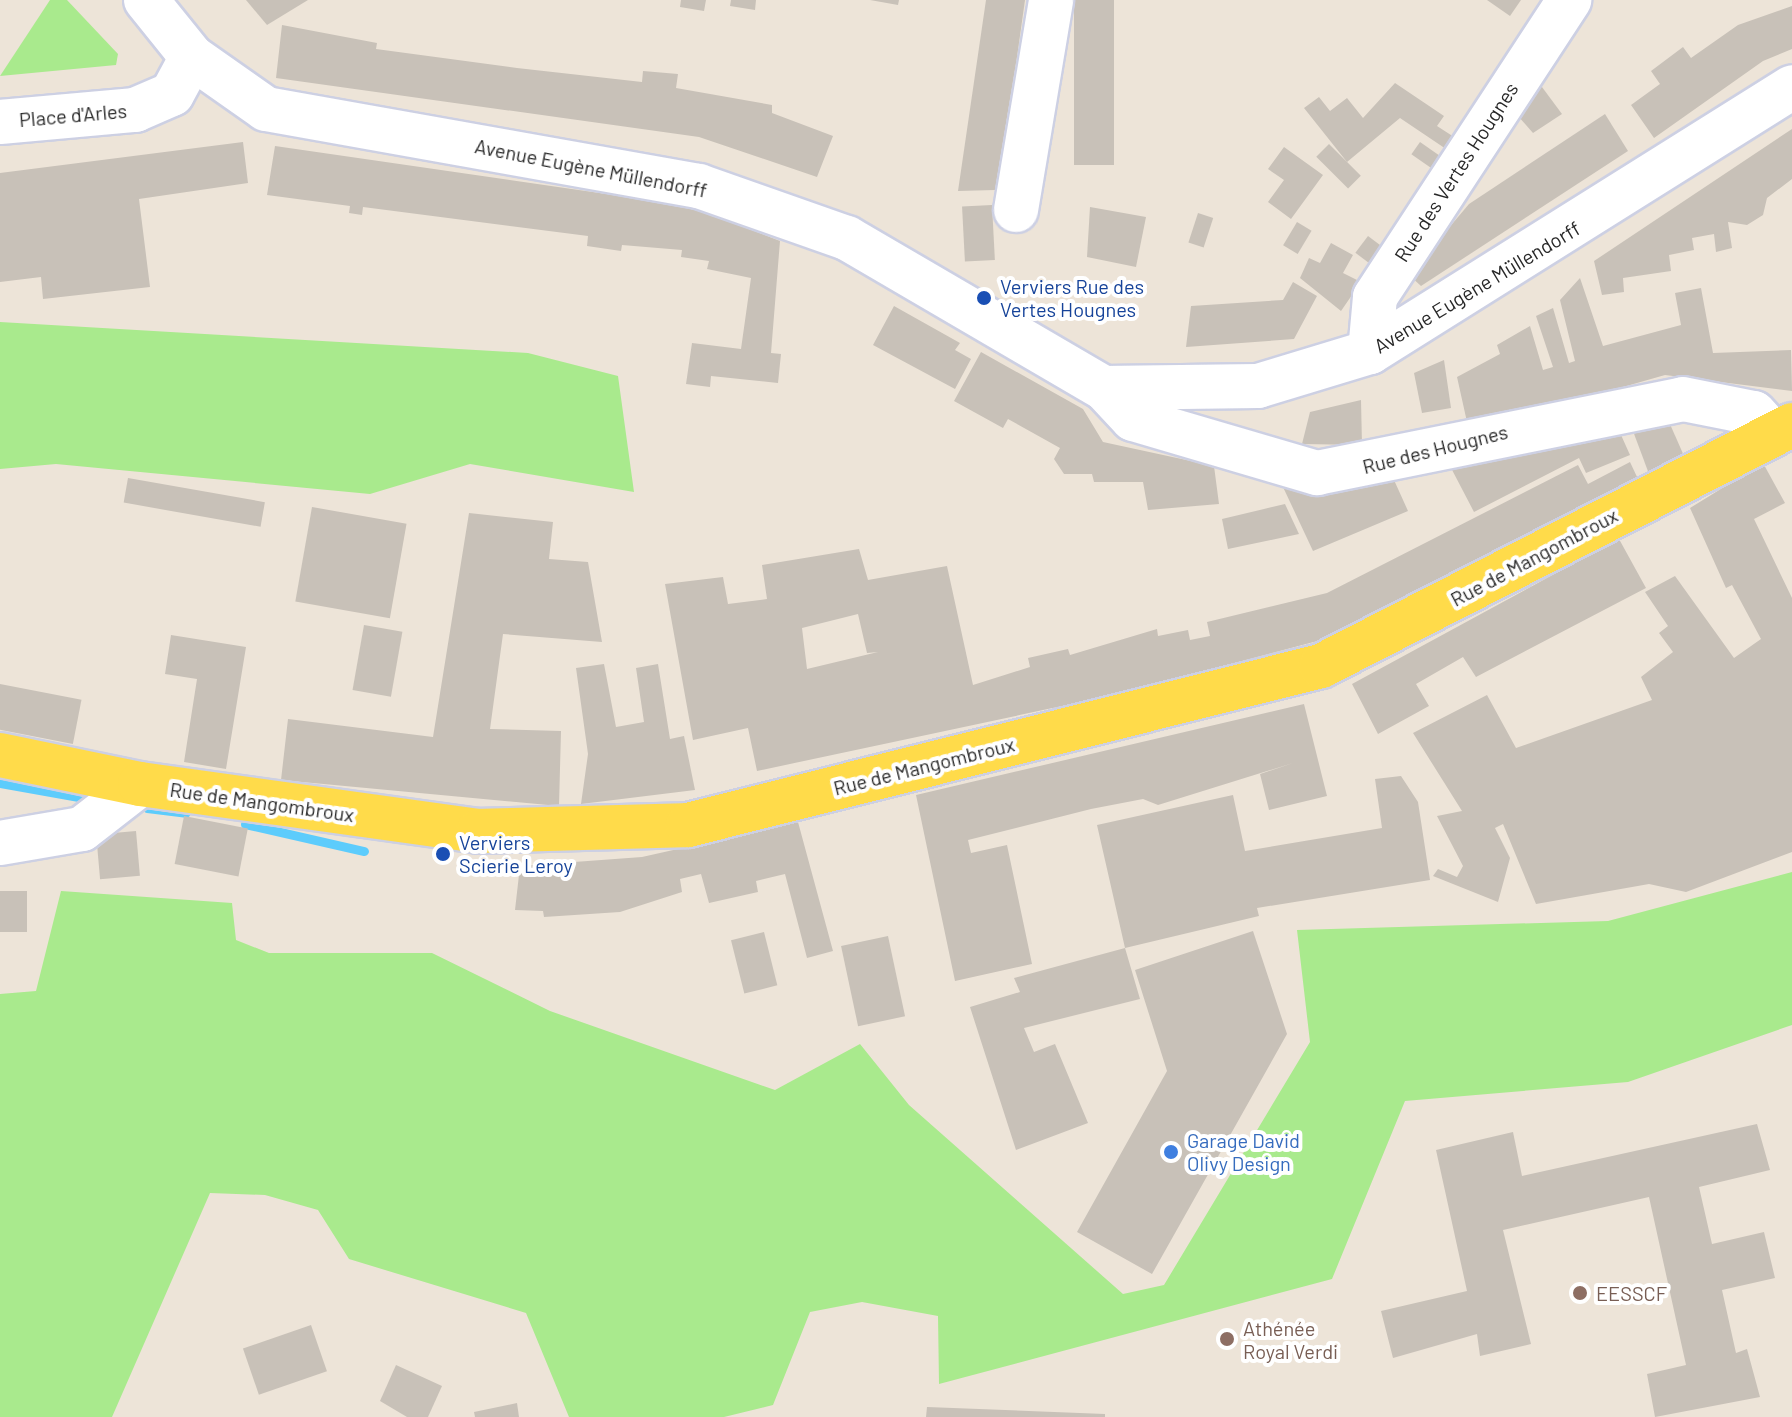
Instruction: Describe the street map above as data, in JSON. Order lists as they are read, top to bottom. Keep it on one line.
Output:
{"streets":{"main road":["Rue de Mangombroux"],"street":["Place d'Arles","Avenue Eugène Müllendorff","Rue des Vertes Hougnes","Rue des Hougnes"]},"crossings":[["Place d'Arles","Avenue Eugène Müllendorff"],["Avenue Eugène Müllendorff","Rue des Vertes Hougnes"],["Avenue Eugène Müllendorff","Rue des Hougnes"],["Rue des Hougnes","Rue de Mangombroux"]],"places":["Verviers Rue des Vertes Hougnes","Verviers Scierie Leroy","Garage David Olivy Design","EESSCF","Athénée Royal Verdi"]}
